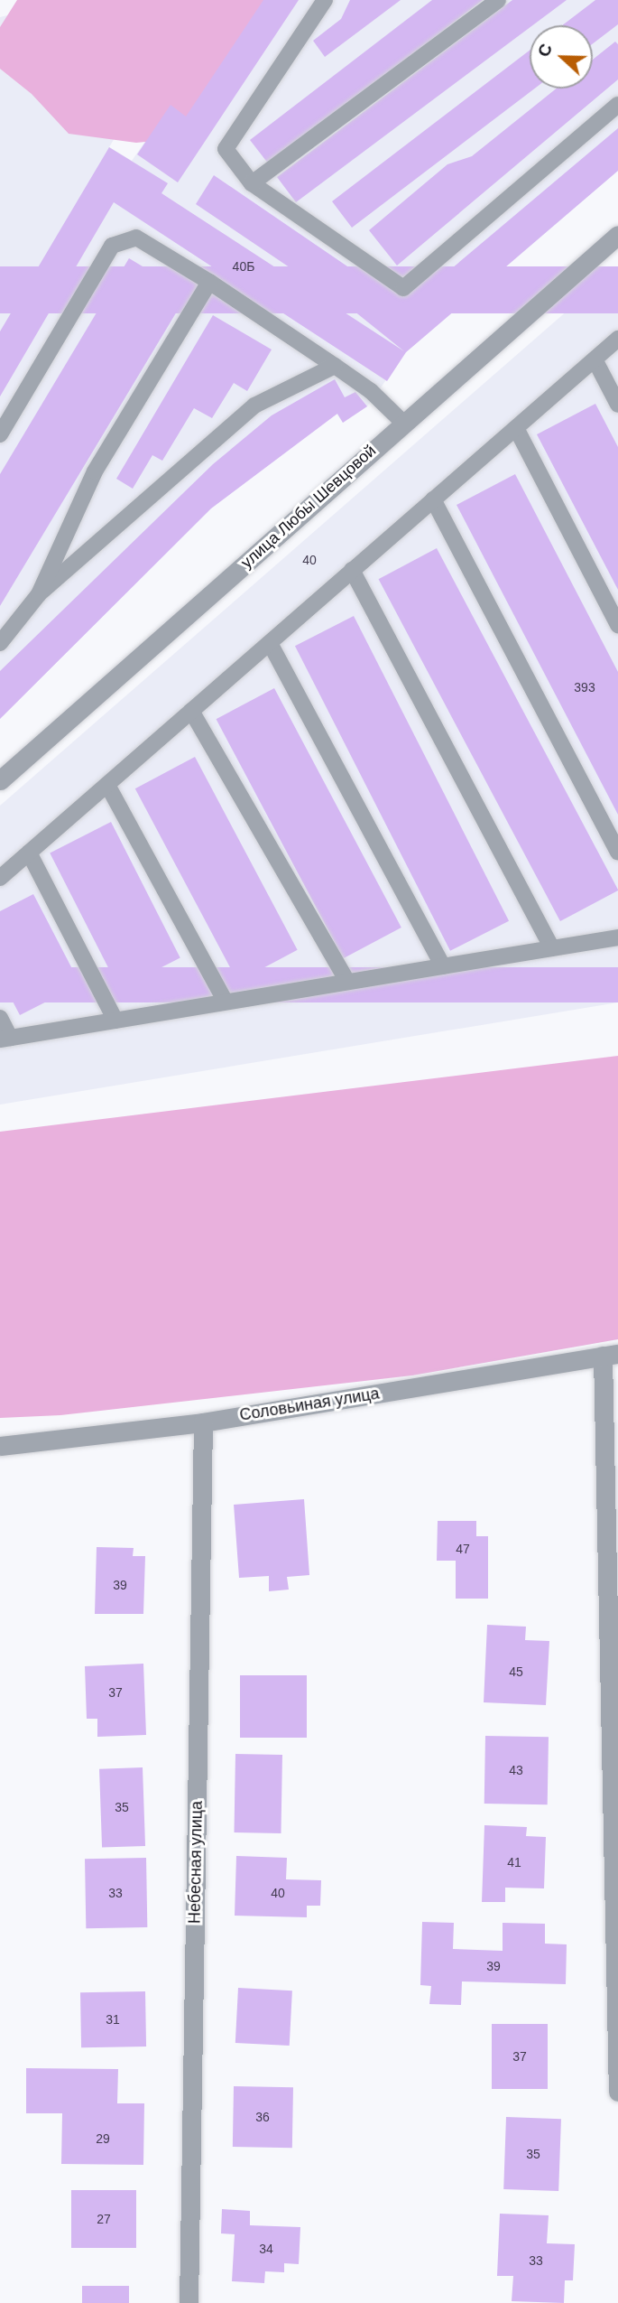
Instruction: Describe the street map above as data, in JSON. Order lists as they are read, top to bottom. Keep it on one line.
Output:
{"streets":{"street":["улица Любы Шевцовой","Соловьиная улица","Небесная улица"]},"crossings":[["Соловьиная улица","Небесная улица"]],"house_numbers":["40Б","40","393","47","39","45","37","43","35","41","33","40","39","31","37","36","29","35","27","34","33"],"north":"left"}
